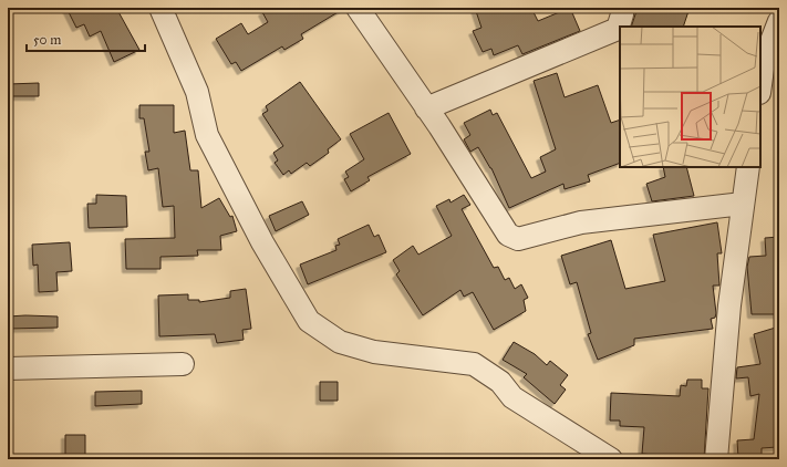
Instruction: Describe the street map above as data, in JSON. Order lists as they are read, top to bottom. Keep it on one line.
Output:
{"scale_bar":"50 m"}
